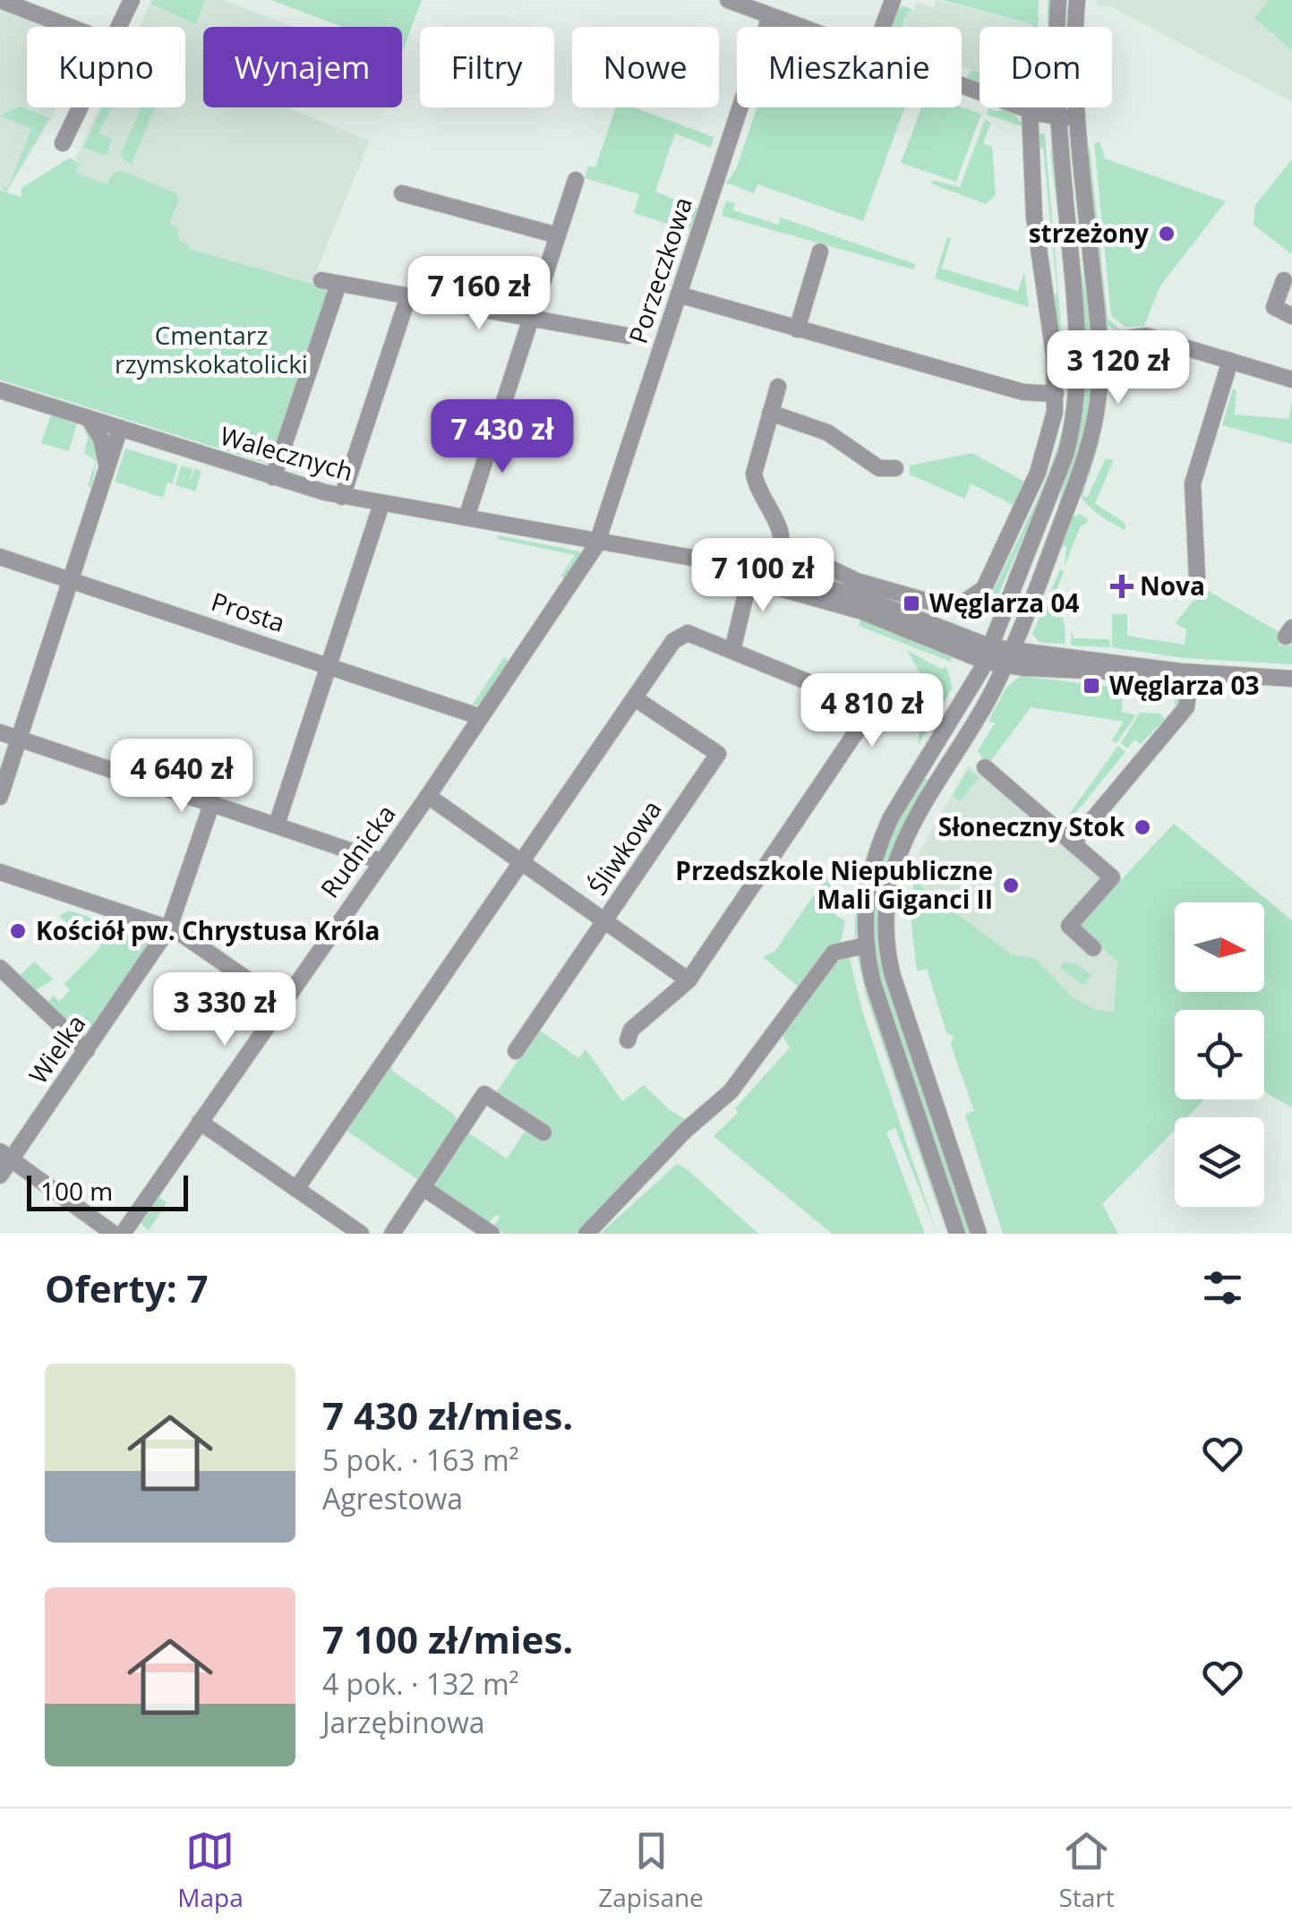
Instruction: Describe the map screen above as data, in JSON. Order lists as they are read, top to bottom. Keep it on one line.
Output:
{"streets":{"street":["Porzeczkowa","Walecznych","Prosta","Śliwkowa","Rudnicka","Wielka"]},"crossings":[["Porzeczkowa","Walecznych"],["Porzeczkowa","Rudnicka"],["Walecznych","Rudnicka"],["Prosta","Rudnicka"]],"parks":["Cmentarz rzymskokatolicki"],"places":{"other":["strzeżony","Słoneczny Stok","Przedszkole Niepubliczne Mali Giganci II","Kościół pw. Chrystusa Króla"],"health":["Nova"],"transit":["Węglarza 04","Węglarza 03"]},"scale_bar":"100 m","north":"right","page":{"chip":["Kupno","Wynajem","Filtry","Nowe","Mieszkanie","Dom"],"price":["7 160 zł","3 120 zł","7 430 zł","7 100 zł","4 810 zł","4 640 zł","3 330 zł"],"scale":"100 m","heading":"Oferty: 7","list":[{"name":"7 430 zł/mies.","note":"5 pok. · 163 m² · Agrestowa"},{"name":"7 100 zł/mies.","note":"4 pok. · 132 m² · Jarzębinowa"}],"tabs":["Mapa","Zapisane","Start"]}}
